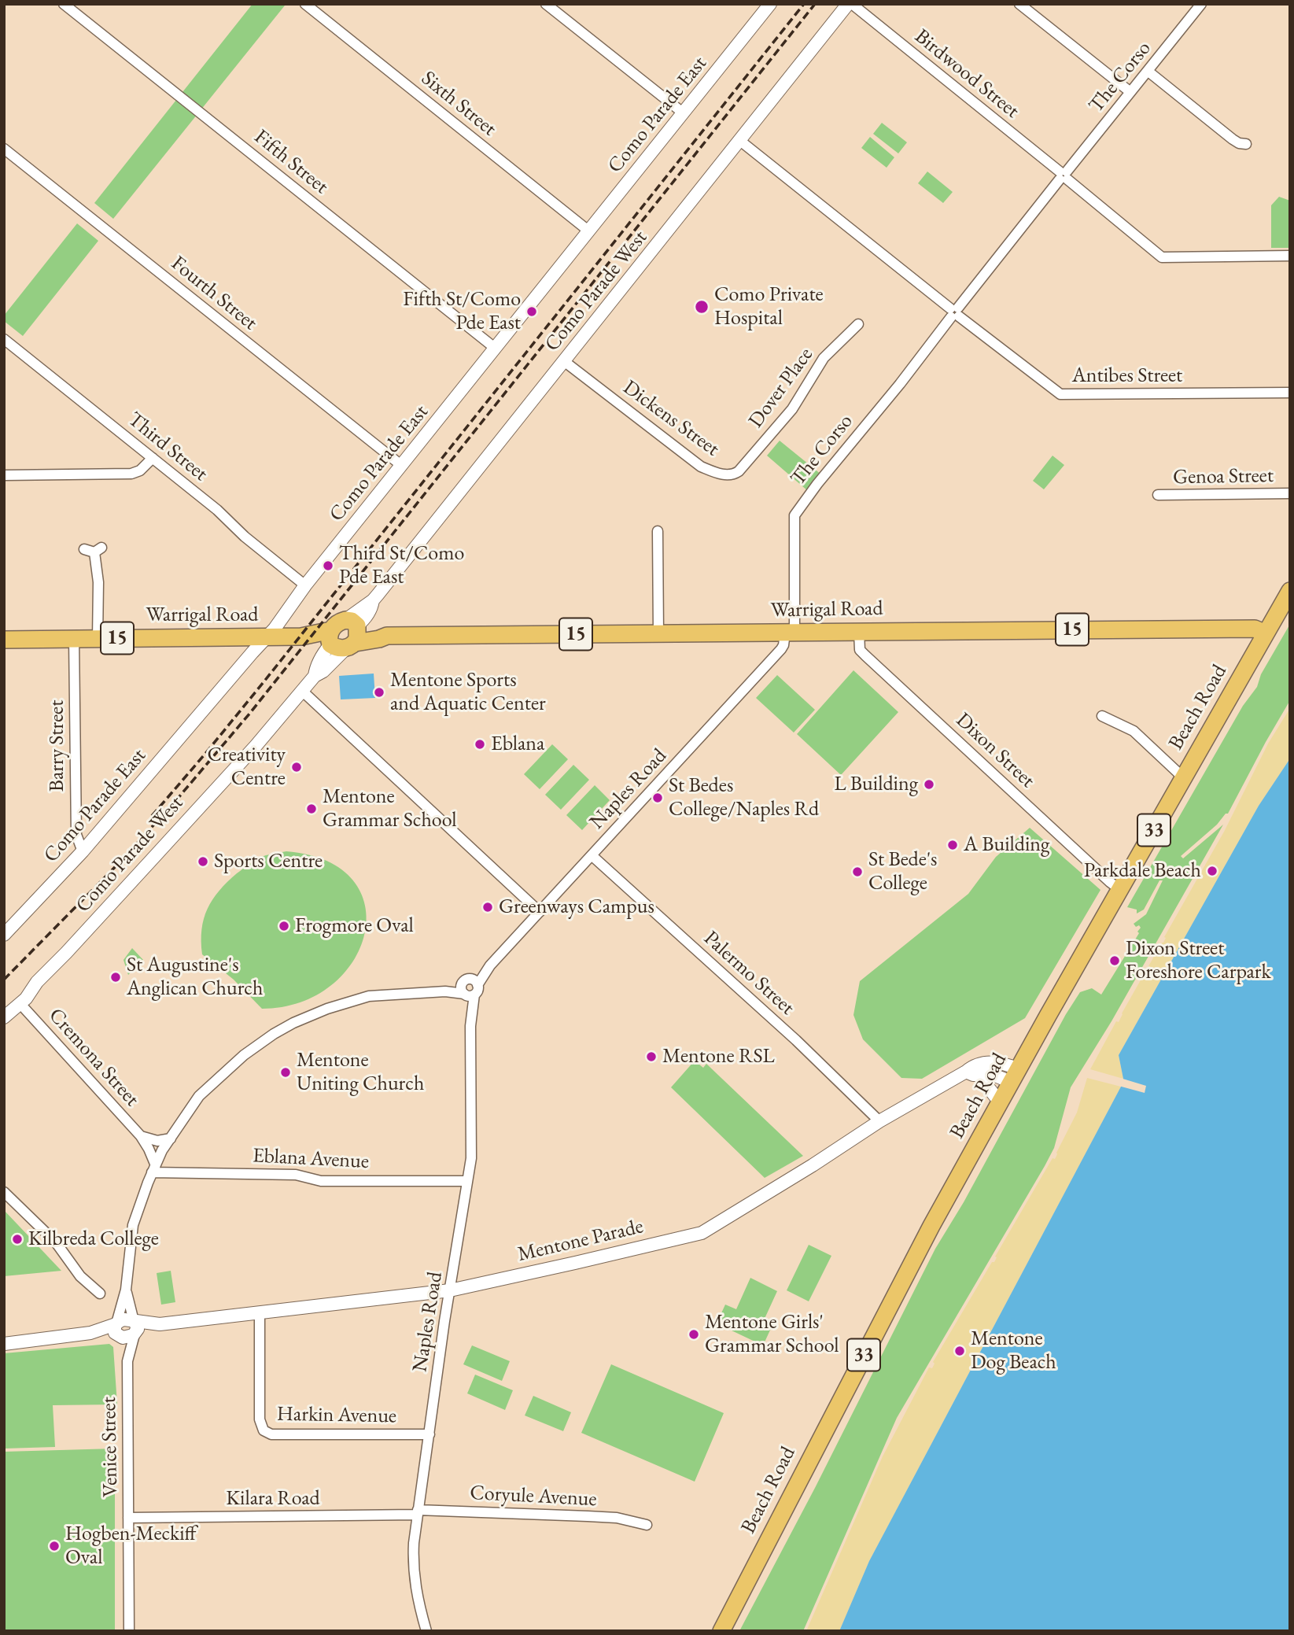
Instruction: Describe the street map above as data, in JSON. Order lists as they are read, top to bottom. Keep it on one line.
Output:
{"streets":{"main road":["Warrigal Road","15","Beach Road","33"],"street":["Birdwood Street","The Corso","Sixth Street","Como Parade East","Fifth Street","Como Parade West","Fourth Street","Antibes Street","Dover Place","Dickens Street","Third Street","Genoa Street","Barry Street","Dixon Street","Naples Road","Palermo Street","Cremona Street","Eblana Avenue","Mentone Parade","Harkin Avenue","Venice Street","Coryule Avenue","Kilara Road"]},"crossings":[["Birdwood Street","The Corso"],["The Corso","Antibes Street"],["The Corso","Warrigal Road"],["The Corso","Naples Road"],["Sixth Street","Como Parade East"],["Como Parade East","Fifth Street"],["Como Parade East","Fourth Street"],["Como Parade East","Third Street"],["Como Parade East","Warrigal Road"],["Como Parade East","Barry Street"],["Como Parade West","Antibes Street"],["Como Parade West","Dickens Street"],["Como Parade West","Warrigal Road"],["Como Parade West","Cremona Street"],["Dover Place","Dickens Street"],["Warrigal Road","Beach Road"],["Warrigal Road","Barry Street"],["Warrigal Road","Dixon Street"],["Warrigal Road","Naples Road"],["Beach Road","Dixon Street"],["Beach Road","Mentone Parade"],["Naples Road","Palermo Street"],["Naples Road","Eblana Avenue"],["Naples Road","Mentone Parade"],["Naples Road","Harkin Avenue"],["Naples Road","Venice Street"],["Naples Road","Coryule Avenue"],["Naples Road","Kilara Road"],["Palermo Street","Mentone Parade"],["Cremona Street","Eblana Avenue"],["Cremona Street","Venice Street"],["Eblana Avenue","Venice Street"],["Mentone Parade","Harkin Avenue"],["Mentone Parade","Venice Street"],["Venice Street","Kilara Road"],["Coryule Avenue","Kilara Road"]],"places":["Como Private Hospital","Fifth St/Como Pde East","Third St/Como Pde East","Mentone Sports and Aquatic Center","Eblana","Creativity Centre","L Building","St Bedes College/Naples Rd","Mentone Grammar School","A Building","Sports Centre","Parkdale Beach","St Bede's College","Greenways Campus","Frogmore Oval","Dixon Street Foreshore Carpark","St Augustine's Anglican Church","Mentone RSL","Mentone Uniting Church","Kilbreda College","Mentone Girls' Grammar School","Mentone Dog Beach","Hogben-Meckiff Oval"]}
